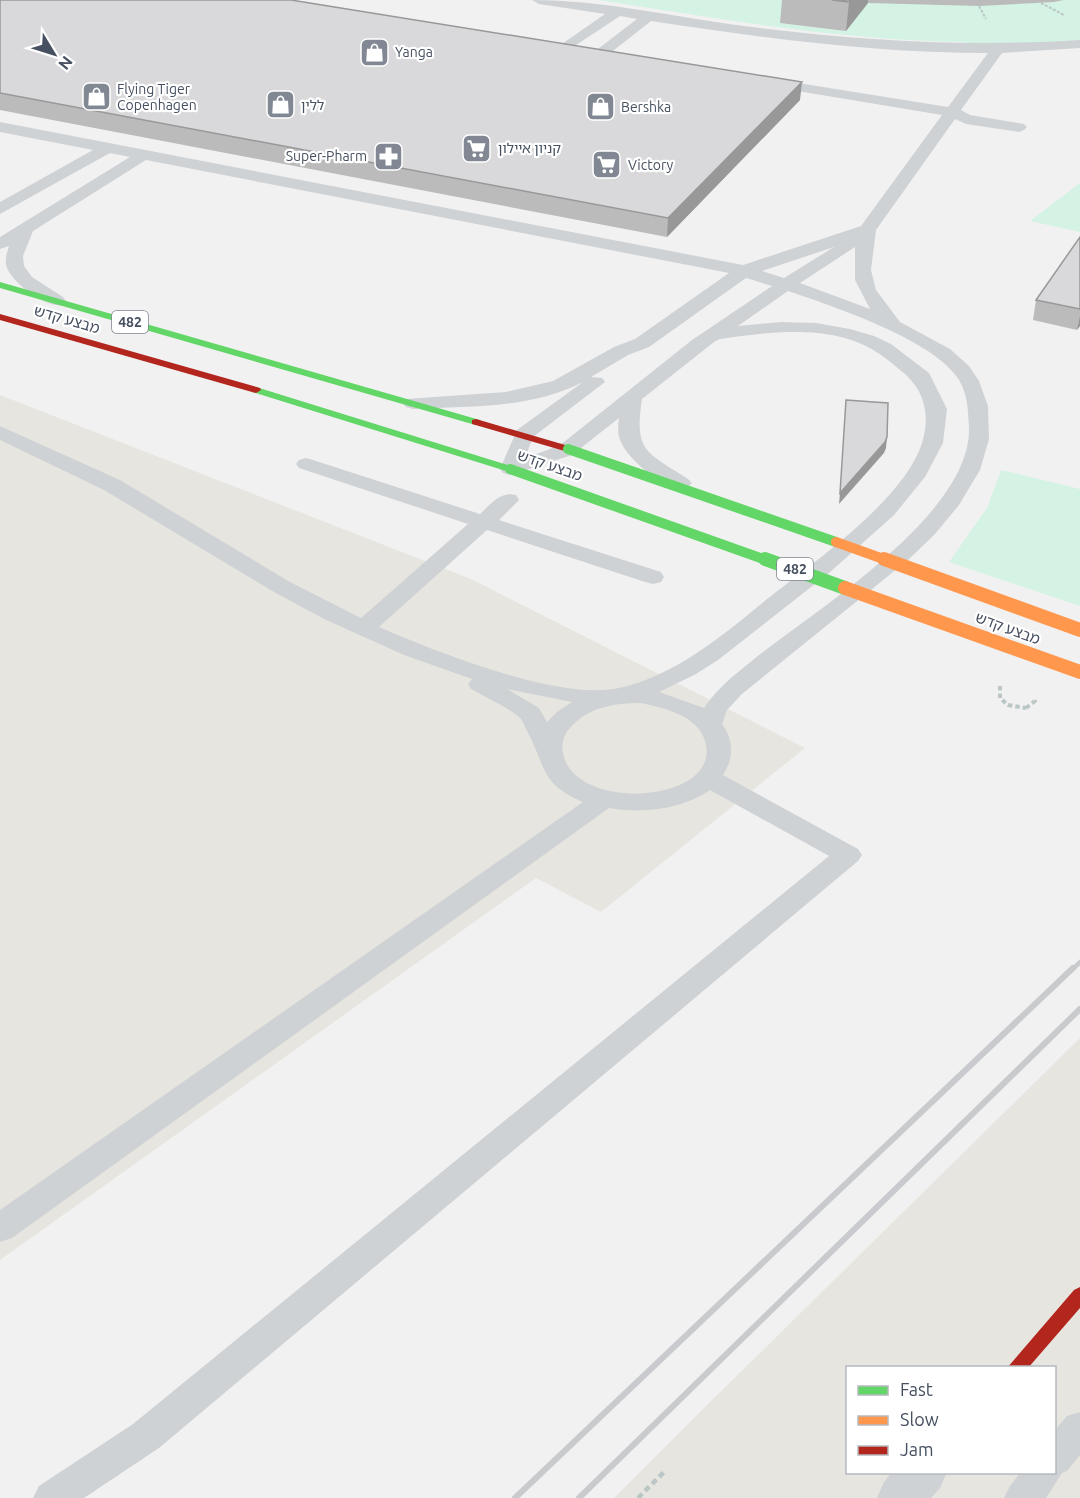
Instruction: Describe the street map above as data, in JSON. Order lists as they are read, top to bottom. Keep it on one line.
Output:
{"streets":{"main road":["מבצע קדש","482"]},"places":{"shop":["Yanga","Flying Tiger Copenhagen","ללין","Bershka"],"supermarket":["קניון איילון","Victory"],"pharmacy":["Super-Pharm"]},"legend":["Fast","Slow","Jam"],"north":"bottom right"}
